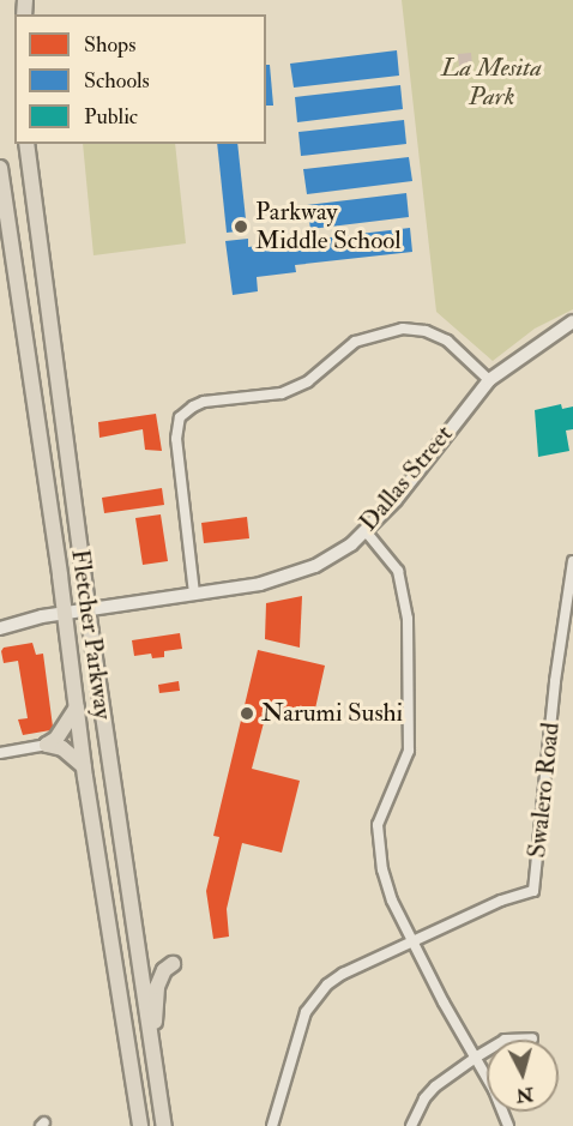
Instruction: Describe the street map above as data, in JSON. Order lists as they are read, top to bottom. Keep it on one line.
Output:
{"streets":{"main road":["Fletcher Parkway"],"street":["Dallas Street","Swalero Road"]},"crossings":[["Dallas Street","Fletcher Parkway"]],"parks":["La Mesita Park"],"places":["Parkway Middle School","Narumi Sushi"],"legend":["Shops","Schools","Public"],"north":"bottom"}
